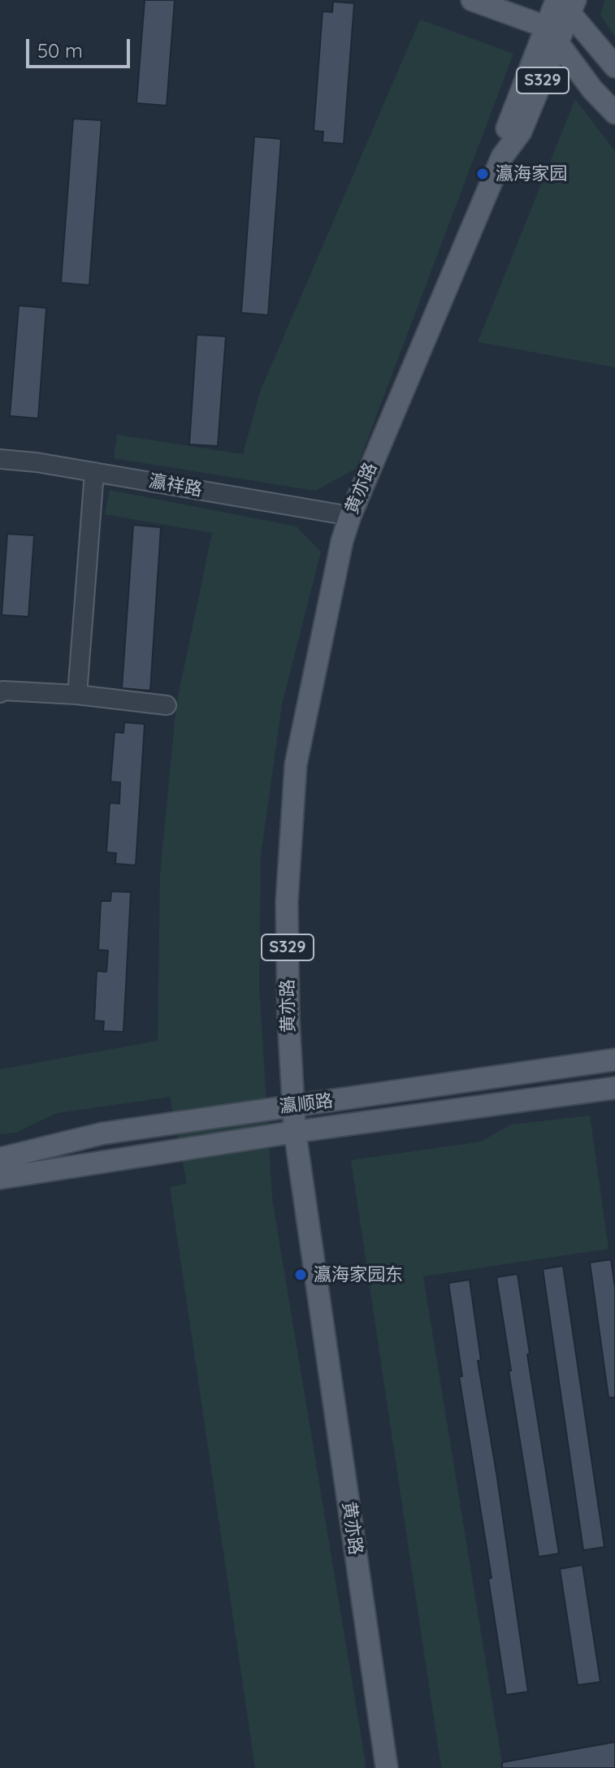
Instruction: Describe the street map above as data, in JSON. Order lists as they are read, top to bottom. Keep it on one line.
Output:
{"streets":{"main road":["S329","黄亦路","瀛顺路"],"street":["瀛祥路"]},"crossings":[["瀛祥路","黄亦路"],["黄亦路","瀛顺路"]],"places":["瀛海家园","瀛海家园东"],"scale_bar":"50 m"}
